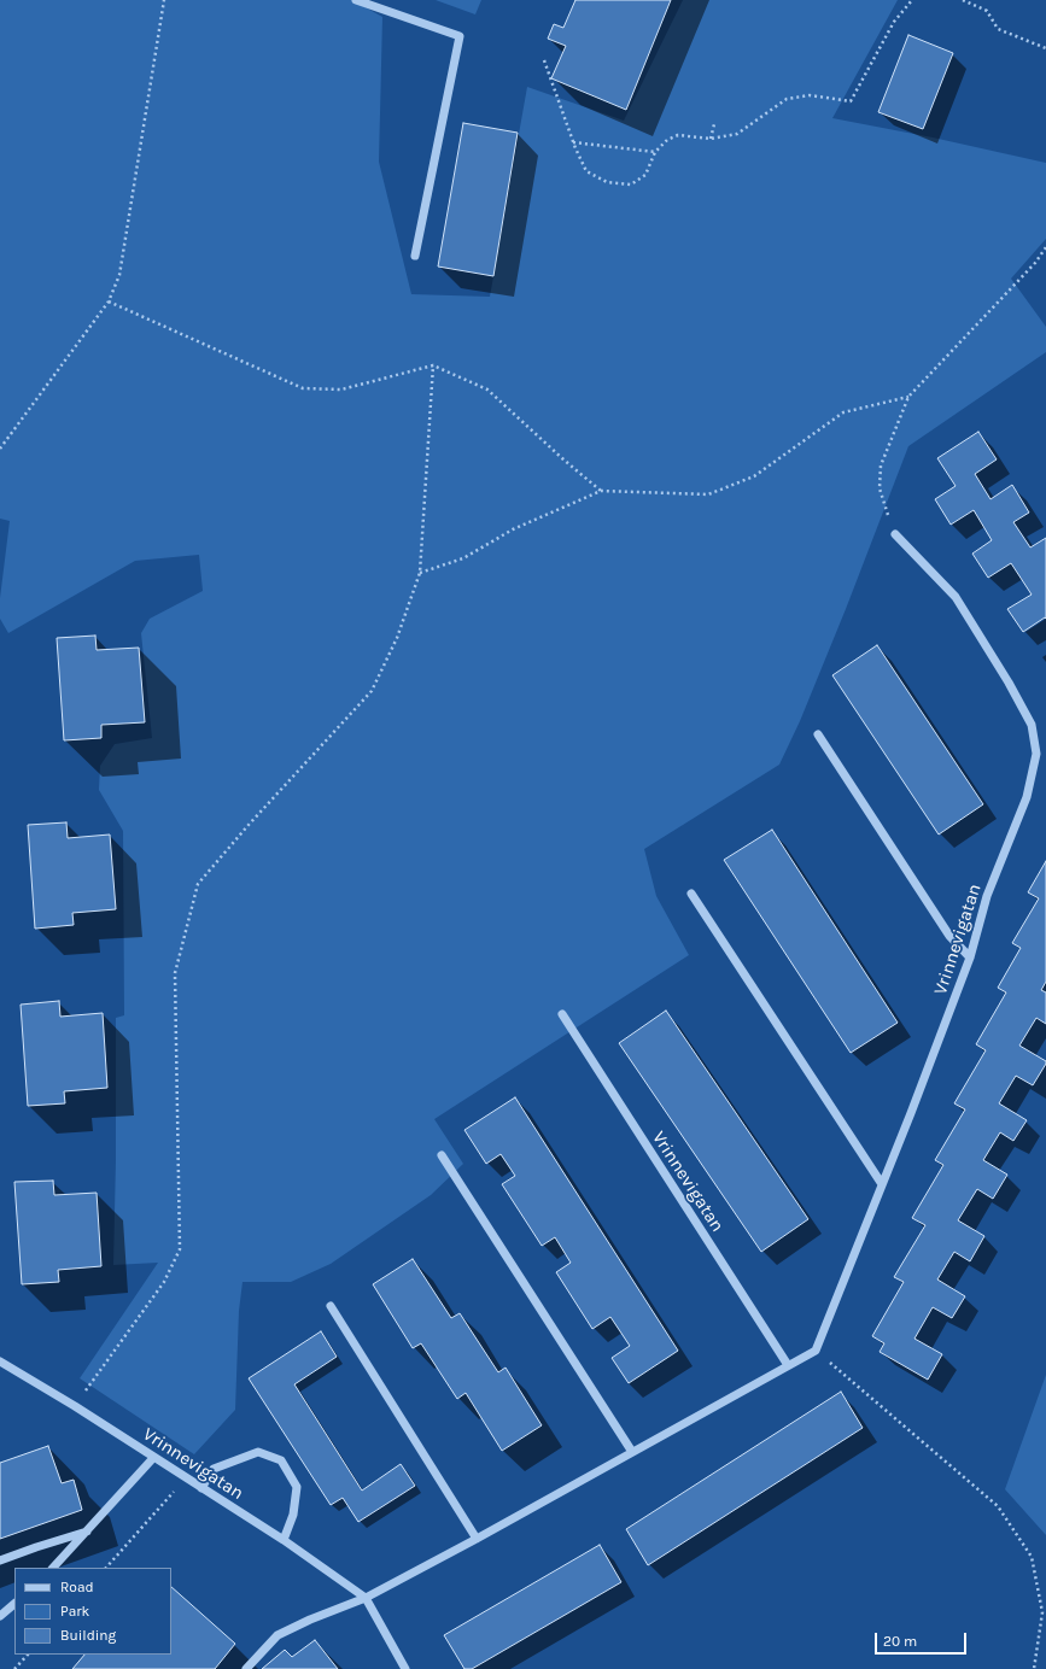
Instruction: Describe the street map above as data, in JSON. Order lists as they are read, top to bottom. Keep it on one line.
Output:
{"streets":{"street":["Vrinnevigatan"]},"legend":["Road","Park","Building"],"scale_bar":"20 m"}
